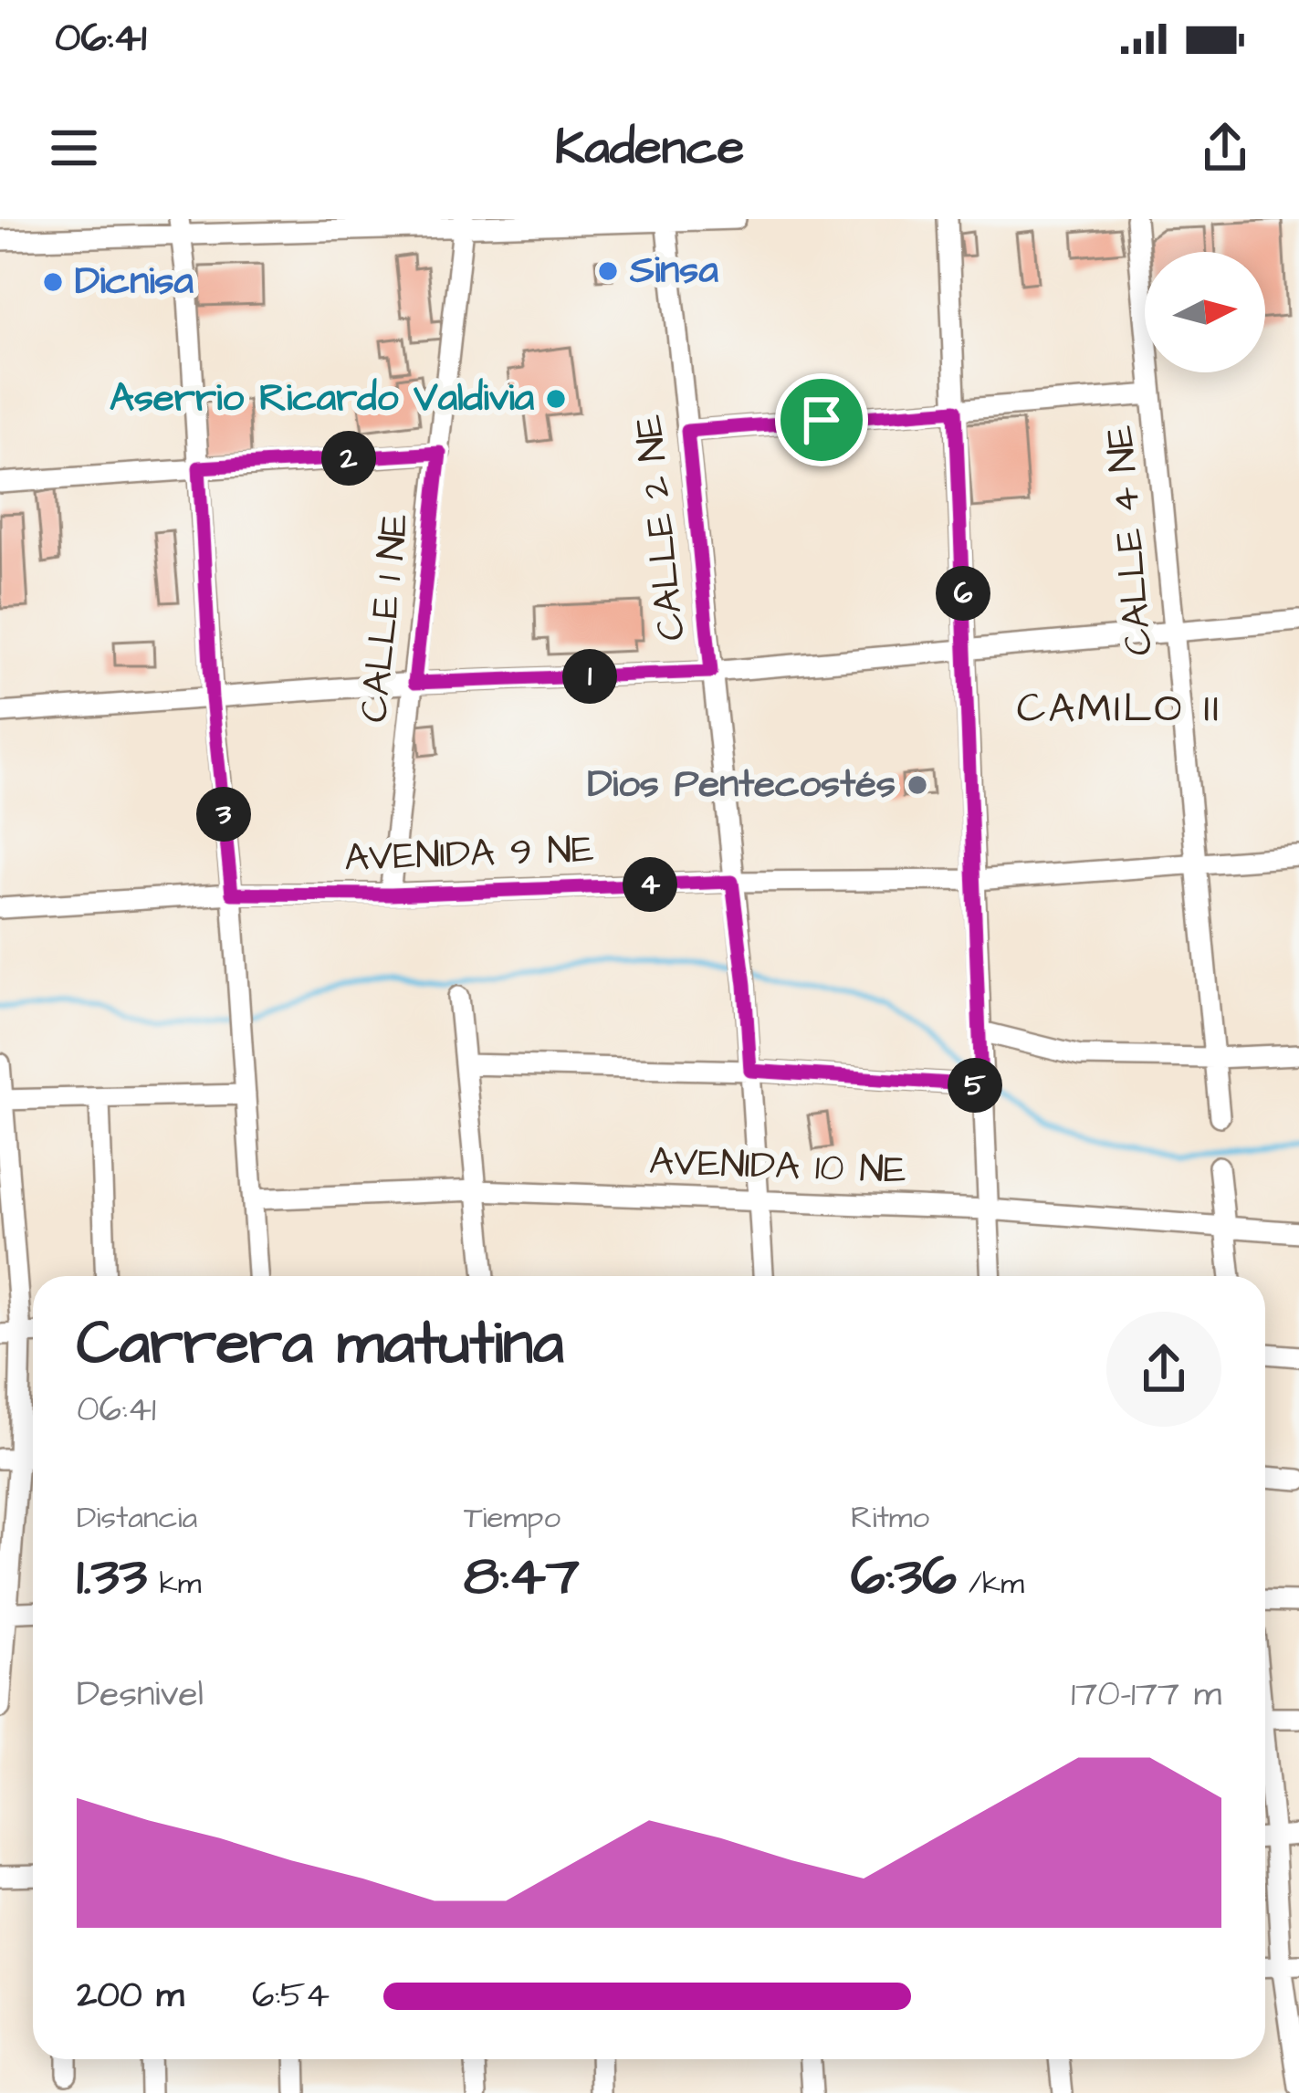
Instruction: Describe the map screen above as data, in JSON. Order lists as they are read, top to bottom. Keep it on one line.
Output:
{"streets":{"street":["CALLE 2 NE","CALLE 4 NE","CALLE 1 NE","AVENIDA 9 NE","AVENIDA 10 NE"]},"crossings":[["CALLE 2 NE","AVENIDA 9 NE"],["CALLE 2 NE","AVENIDA 10 NE"],["CALLE 4 NE","AVENIDA 9 NE"],["CALLE 1 NE","AVENIDA 9 NE"]],"districts":["CAMILO II"],"places":["Sinsa","Dicnisa","Aserrio Ricardo Valdivia","Dios Pentecostés"],"north":"right","page":{"status":"06:41","header":"Kadence","pins":["2","6","1","3","4","5"],"heading":["Carrera matutina","06:41"],"stats":[["Distancia","1.33 km"],["Tiempo","8:47"],["Ritmo","6:36 /km"]],"chart":["Desnivel","170–177 m"],"list":[{"name":"200 m","note":"6:54"}]}}
